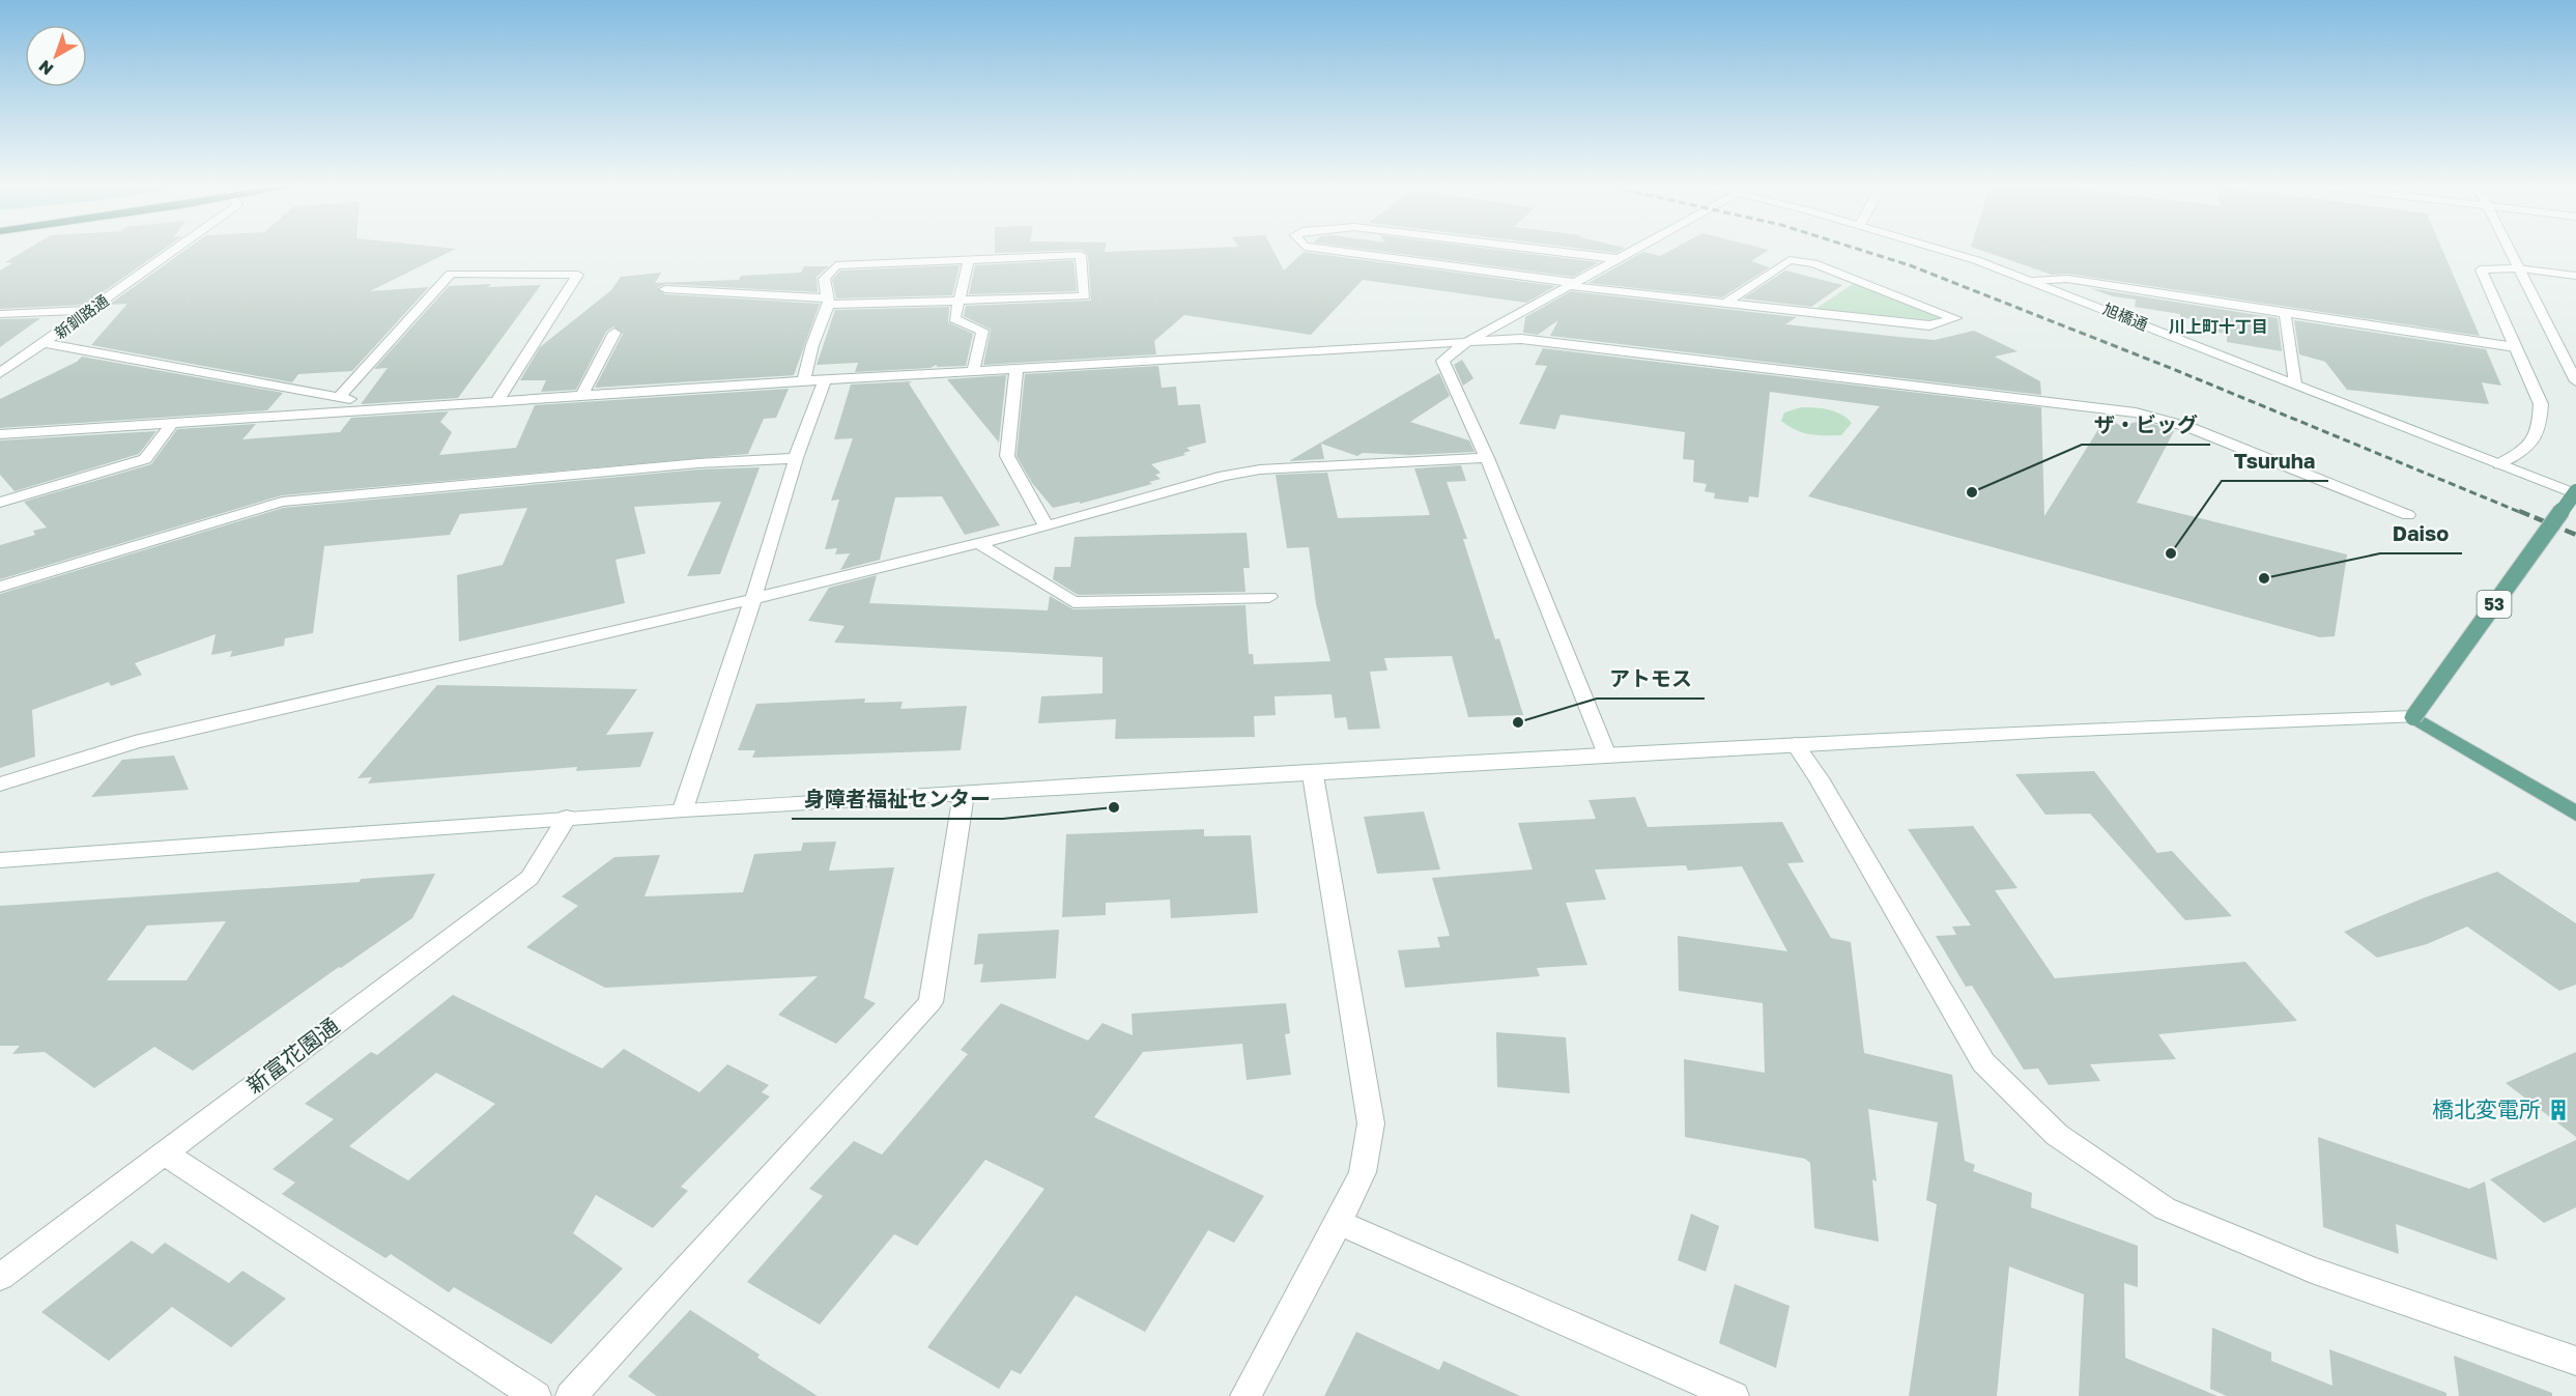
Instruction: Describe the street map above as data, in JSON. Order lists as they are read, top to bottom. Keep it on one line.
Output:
{"streets":{"main road":["53"],"street":["新釧路通","旭橋通","新富花園通"]},"crossings":[["旭橋通","53"]],"districts":["川上町十丁目"],"places":{"other":["ザ・ビッグ","Tsuruha","Daiso","アトモス","身障者福祉センター"],"building":["橋北変電所"]},"north":"bottom left"}
